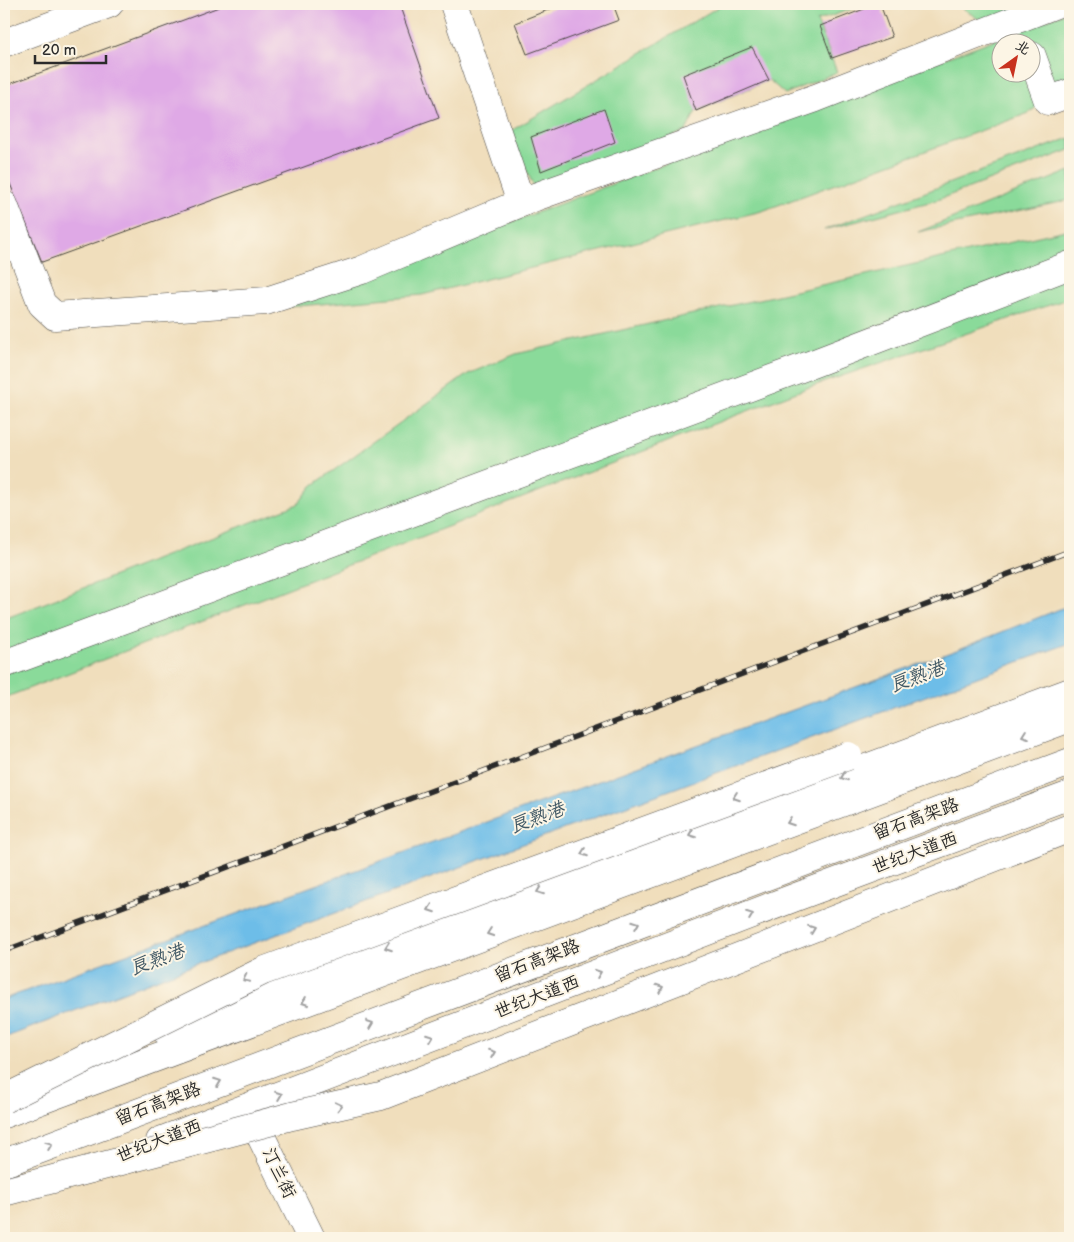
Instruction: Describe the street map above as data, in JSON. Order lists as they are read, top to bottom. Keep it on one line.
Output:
{"streets":{"main road":["留石高架路","世纪大道西","汀兰街"]},"crossings":[["世纪大道西","汀兰街"]],"water":["良熟港"],"scale_bar":"20 m","north":"top right"}
